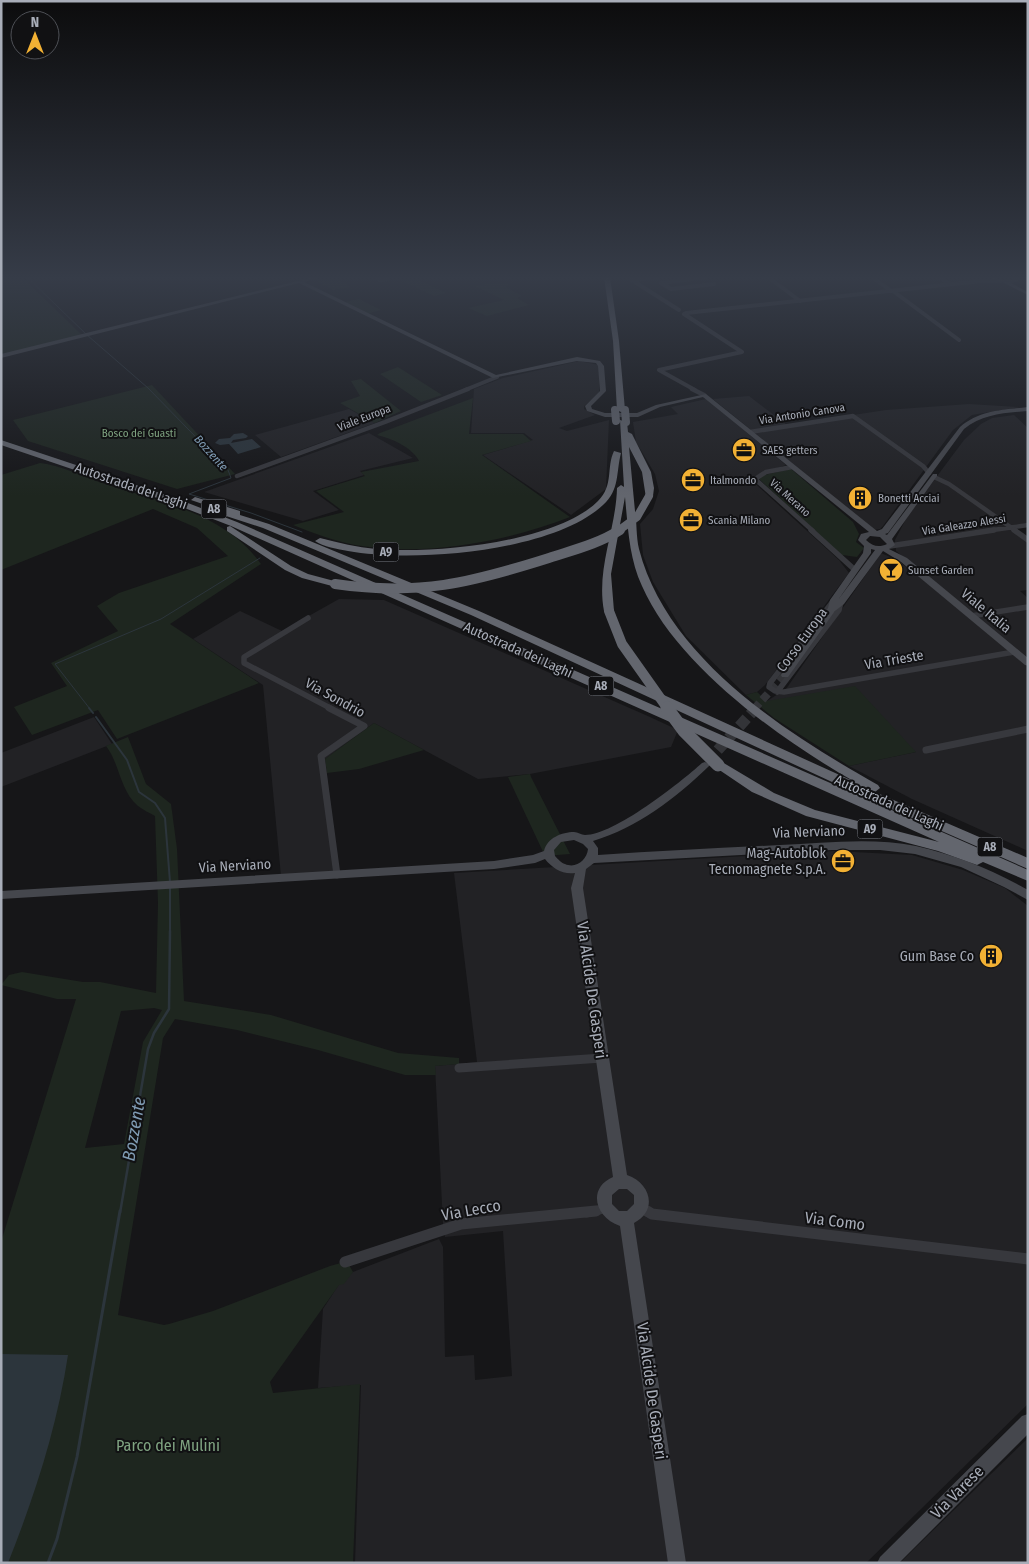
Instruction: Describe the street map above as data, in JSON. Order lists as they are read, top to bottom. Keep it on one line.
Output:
{"streets":{"highway":["Autostrada dei Laghi","A8","A9"],"street":["Via Antonio Canova","Viale Europa","Via Merano","Via Galeazzo Alessi","Viale Italia","Corso Europa","Via Trieste","Via Sondrio","Via Nerviano","Via Alcide De Gasperi","Via Lecco","Via Como","Via Varese"]},"crossings":[["Via Antonio Canova","Via Galeazzo Alessi"],["Via Antonio Canova","Corso Europa"],["Autostrada dei Laghi","A9"],["Via Merano","Corso Europa"],["Via Galeazzo Alessi","Viale Italia"],["Via Galeazzo Alessi","Corso Europa"],["Viale Italia","Corso Europa"],["Viale Italia","Via Trieste"],["Corso Europa","Via Trieste"],["Via Sondrio","Via Nerviano"],["Via Nerviano","Via Alcide De Gasperi"],["Via Alcide De Gasperi","Via Lecco"],["Via Alcide De Gasperi","Via Como"],["Via Lecco","Via Como"]],"water":["Bozzente"],"parks":["Bosco dei Guasti","Parco dei Mulini"],"places":{"office":["SAES getters","Italmondo","Scania Milano","Mag-Autoblok Tecnomagnete S.p.A."],"building":["Bonetti Acciai","Gum Base Co"],"bar":["Sunset Garden"]},"north":"top"}
